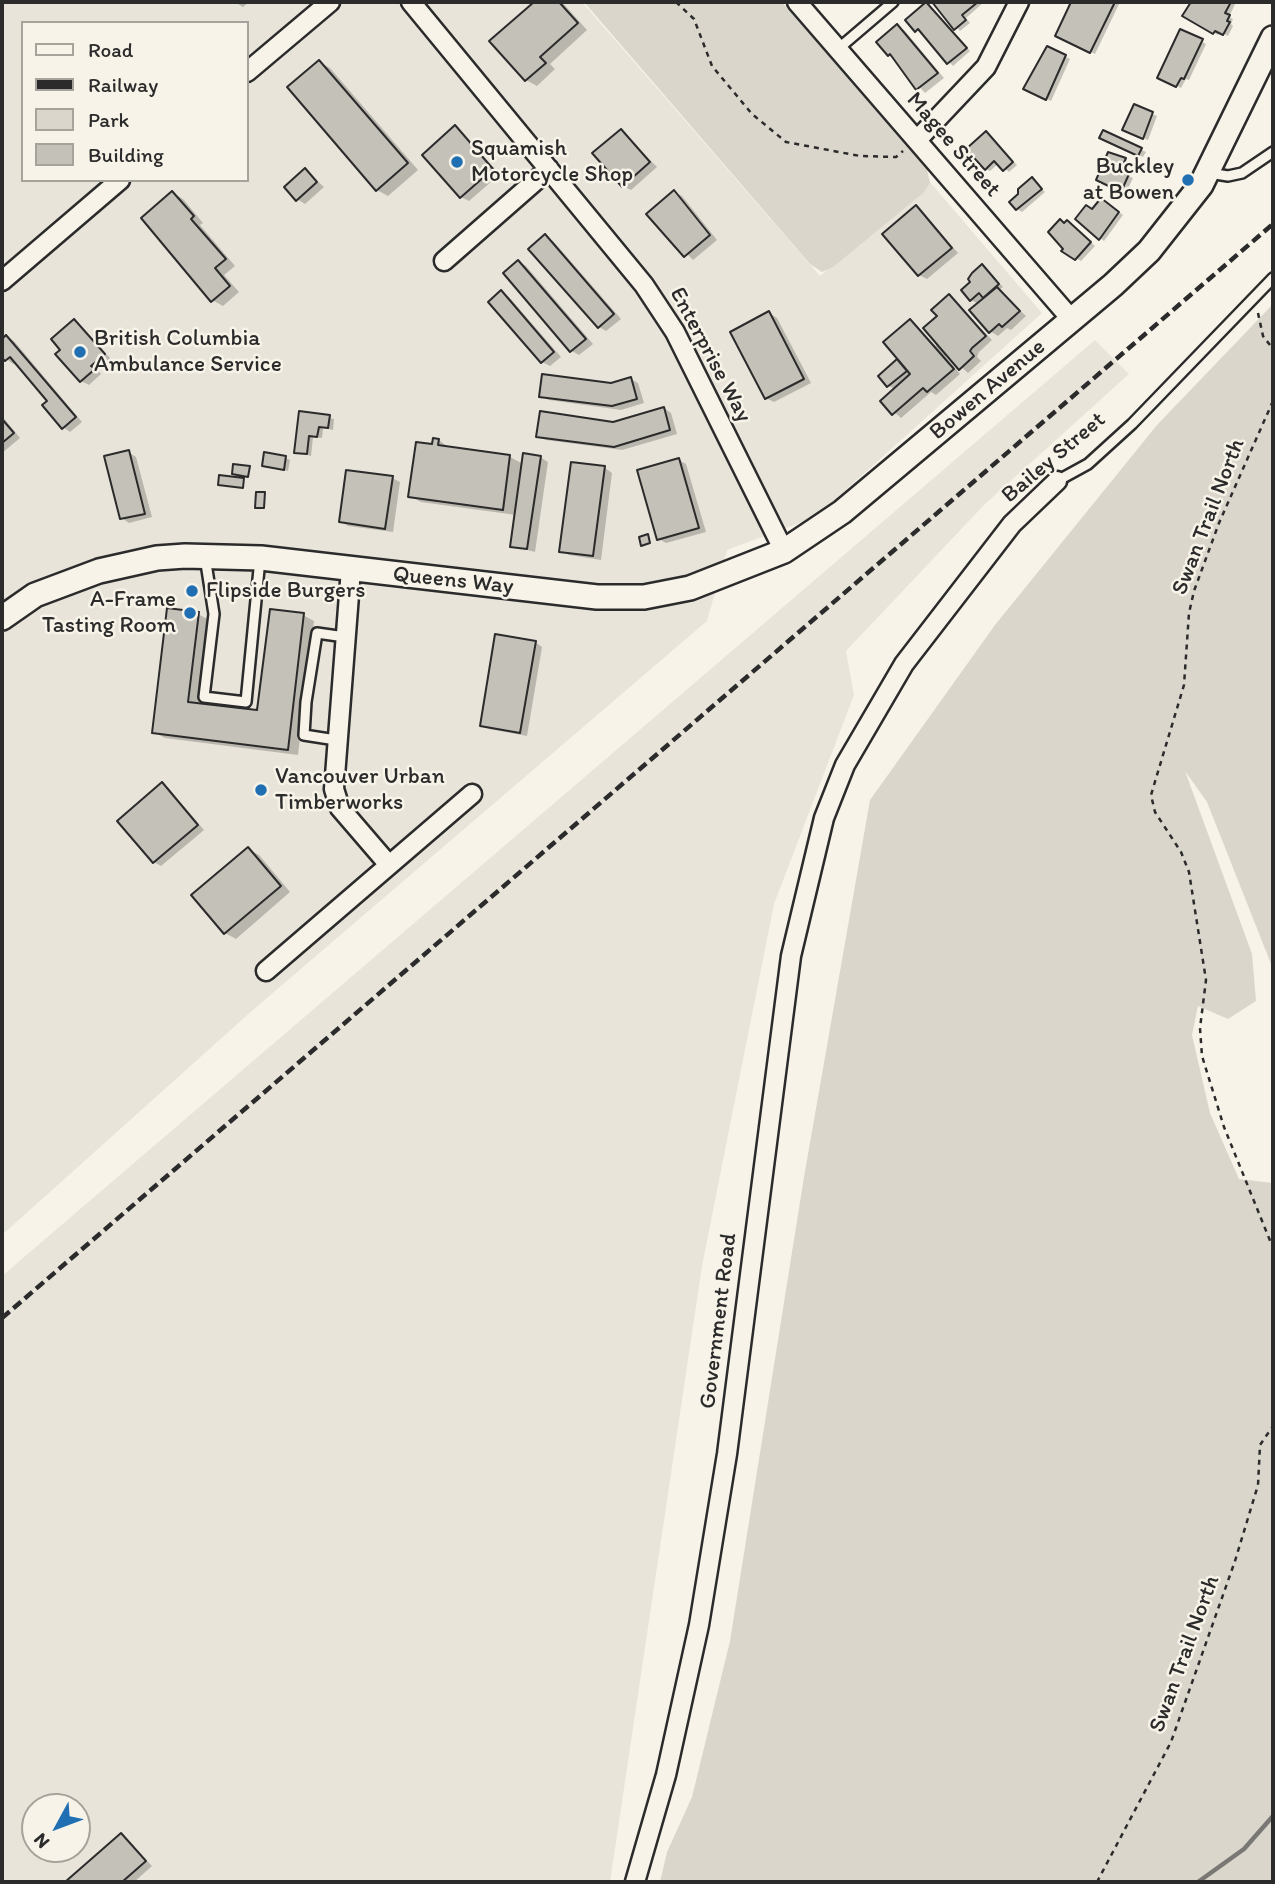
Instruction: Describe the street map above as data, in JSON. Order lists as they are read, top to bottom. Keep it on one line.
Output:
{"streets":{"street":["Magee Street","Enterprise Way","Bowen Avenue","Bailey Street","Queens Way","Government Road"],"path":["Swan Trail North"]},"crossings":[["Magee Street","Bowen Avenue"],["Enterprise Way","Bowen Avenue"],["Enterprise Way","Queens Way"],["Bowen Avenue","Queens Way"],["Bailey Street","Government Road"]],"places":["Squamish Motorcycle Shop","Buckley at Bowen","British Columbia Ambulance Service","Flipside Burgers","A-Frame Tasting Room","Vancouver Urban Timberworks"],"legend":["Road","Railway","Park","Building"],"north":"bottom left"}
